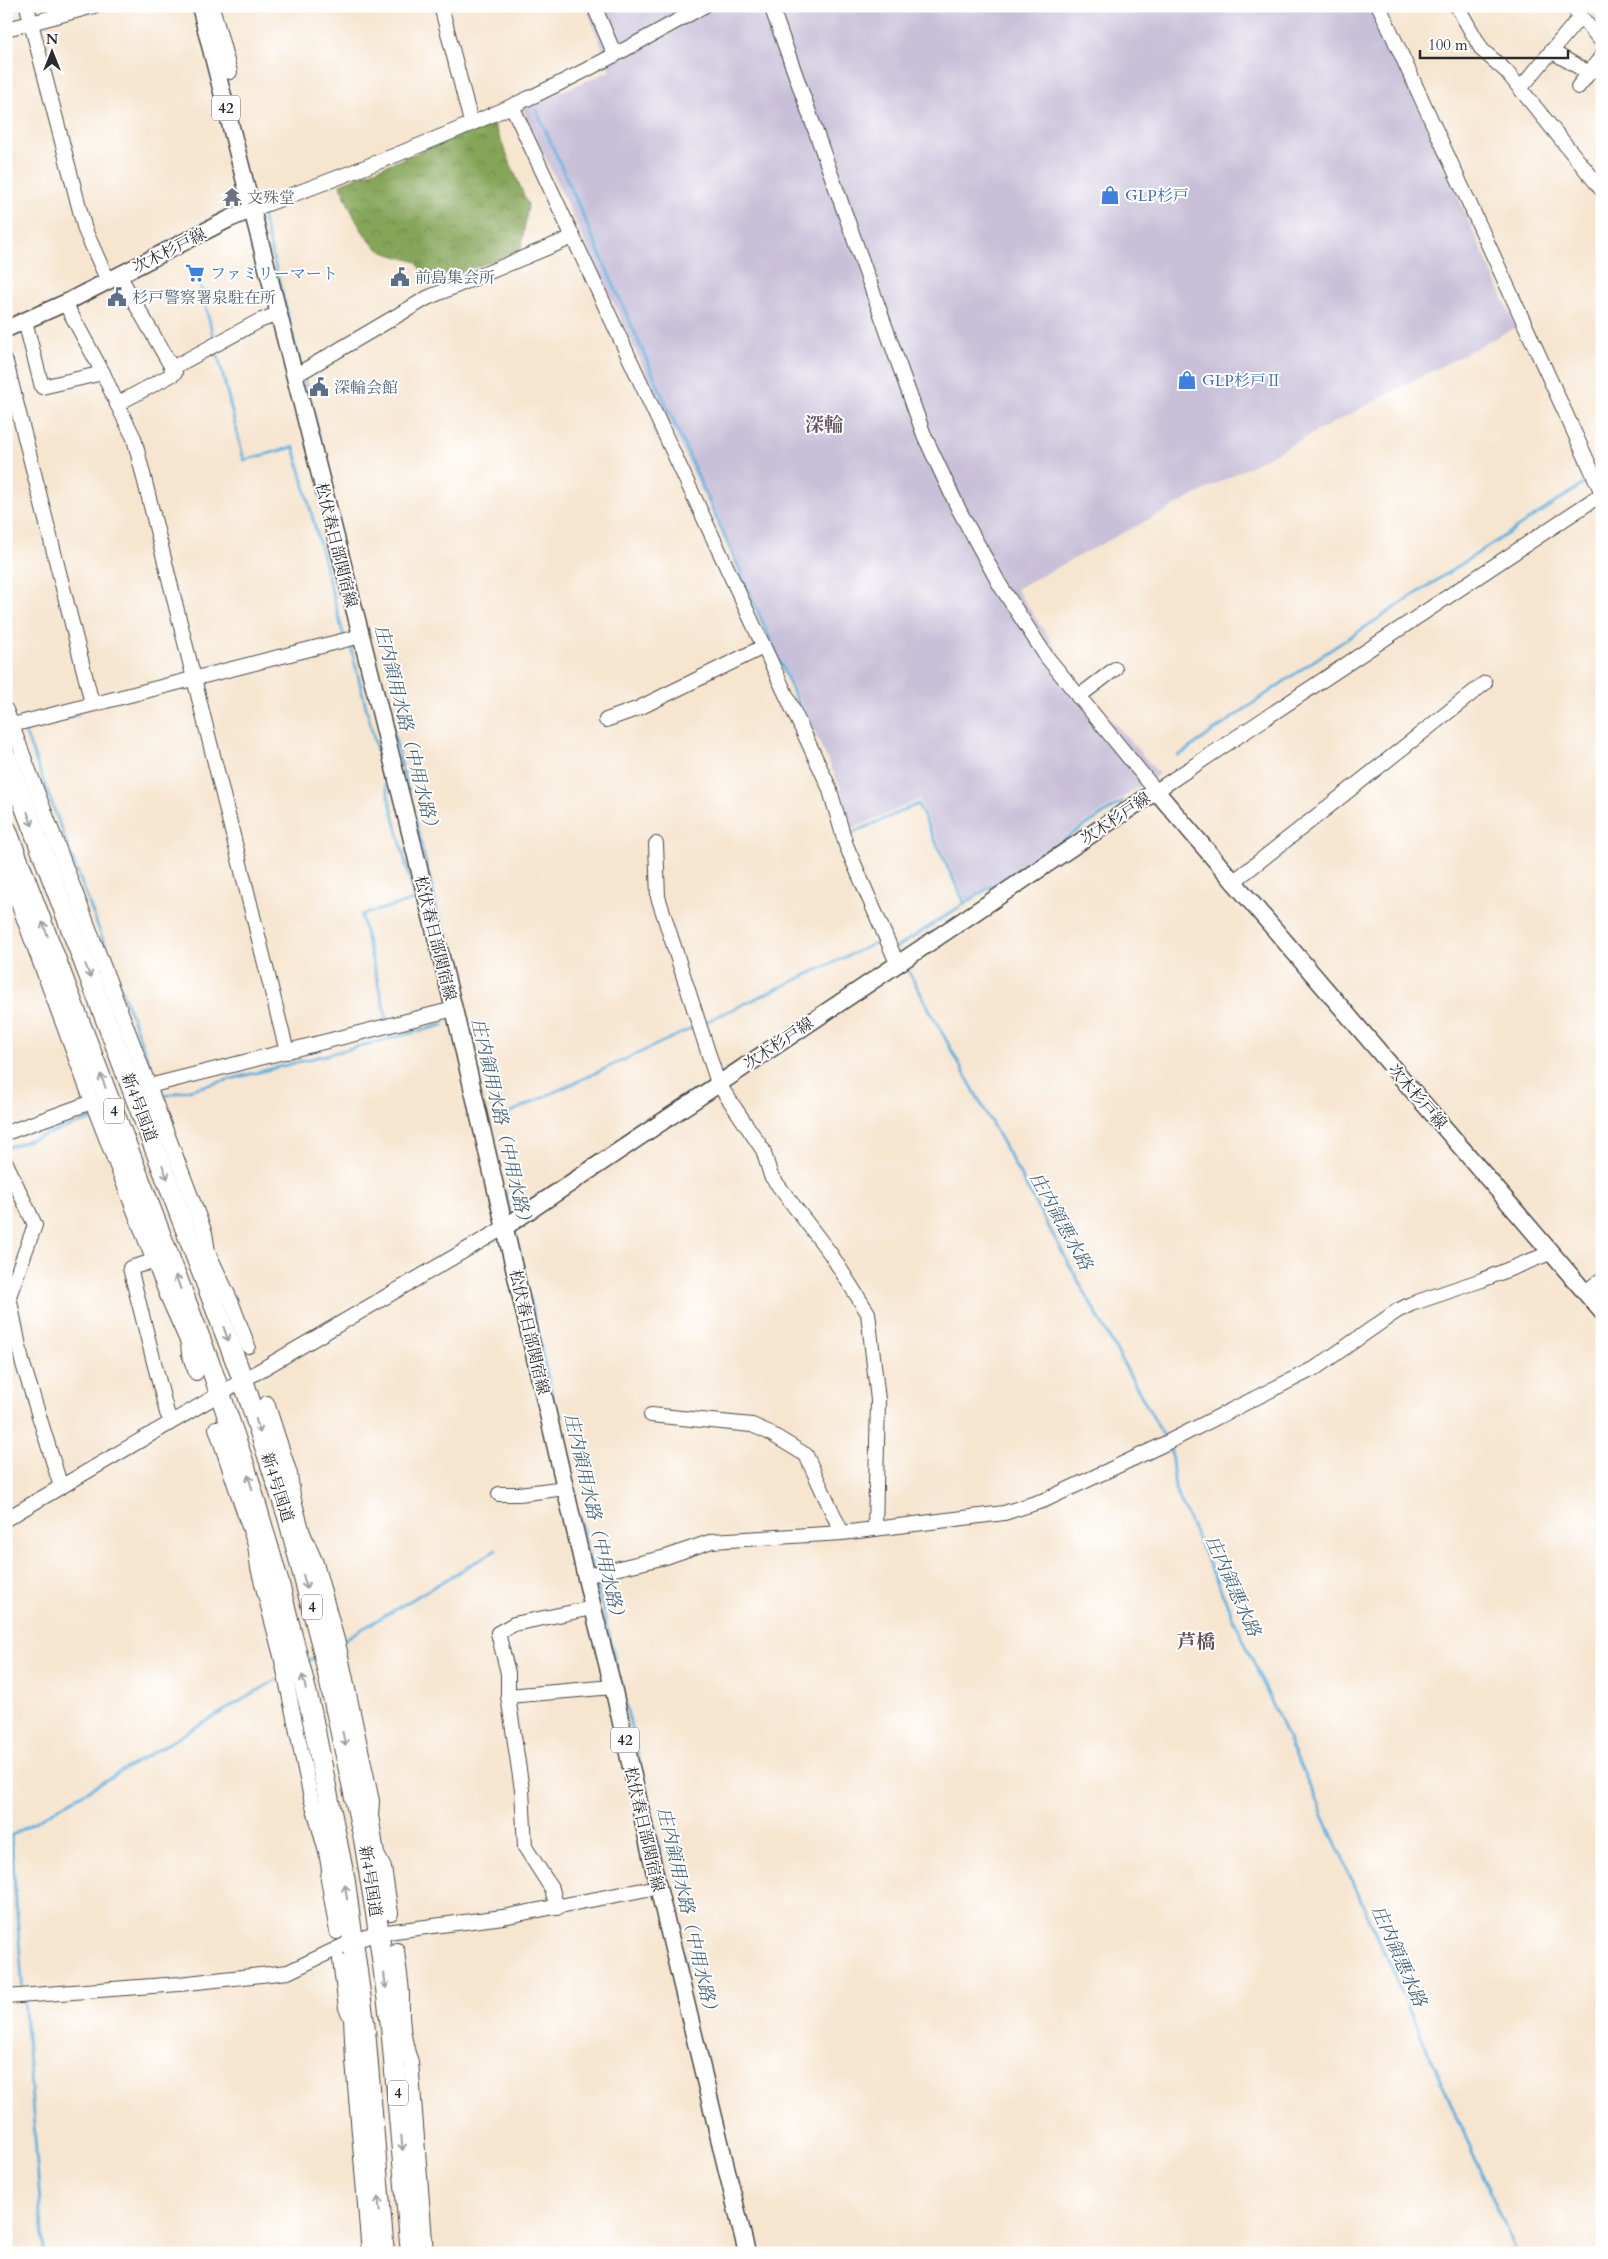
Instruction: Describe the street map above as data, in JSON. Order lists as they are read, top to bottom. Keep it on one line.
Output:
{"streets":{"highway":["新4号国道","4"],"main road":["42","次木杉戸線","松伏春日部関宿線"]},"crossings":[["次木杉戸線","松伏春日部関宿線"]],"districts":["深輪","芦橋"],"water":["庄内領用水路（中用水路）","庄内領悪水路"],"places":{"shop":["GLP杉戸","GLP杉戸Ⅱ"],"temple":["文殊堂"],"supermarket":["ファミリーマート"],"public building":["前島集会所","杉戸警察署泉駐在所","深輪会館"]},"scale_bar":"100 m","north":"top"}
